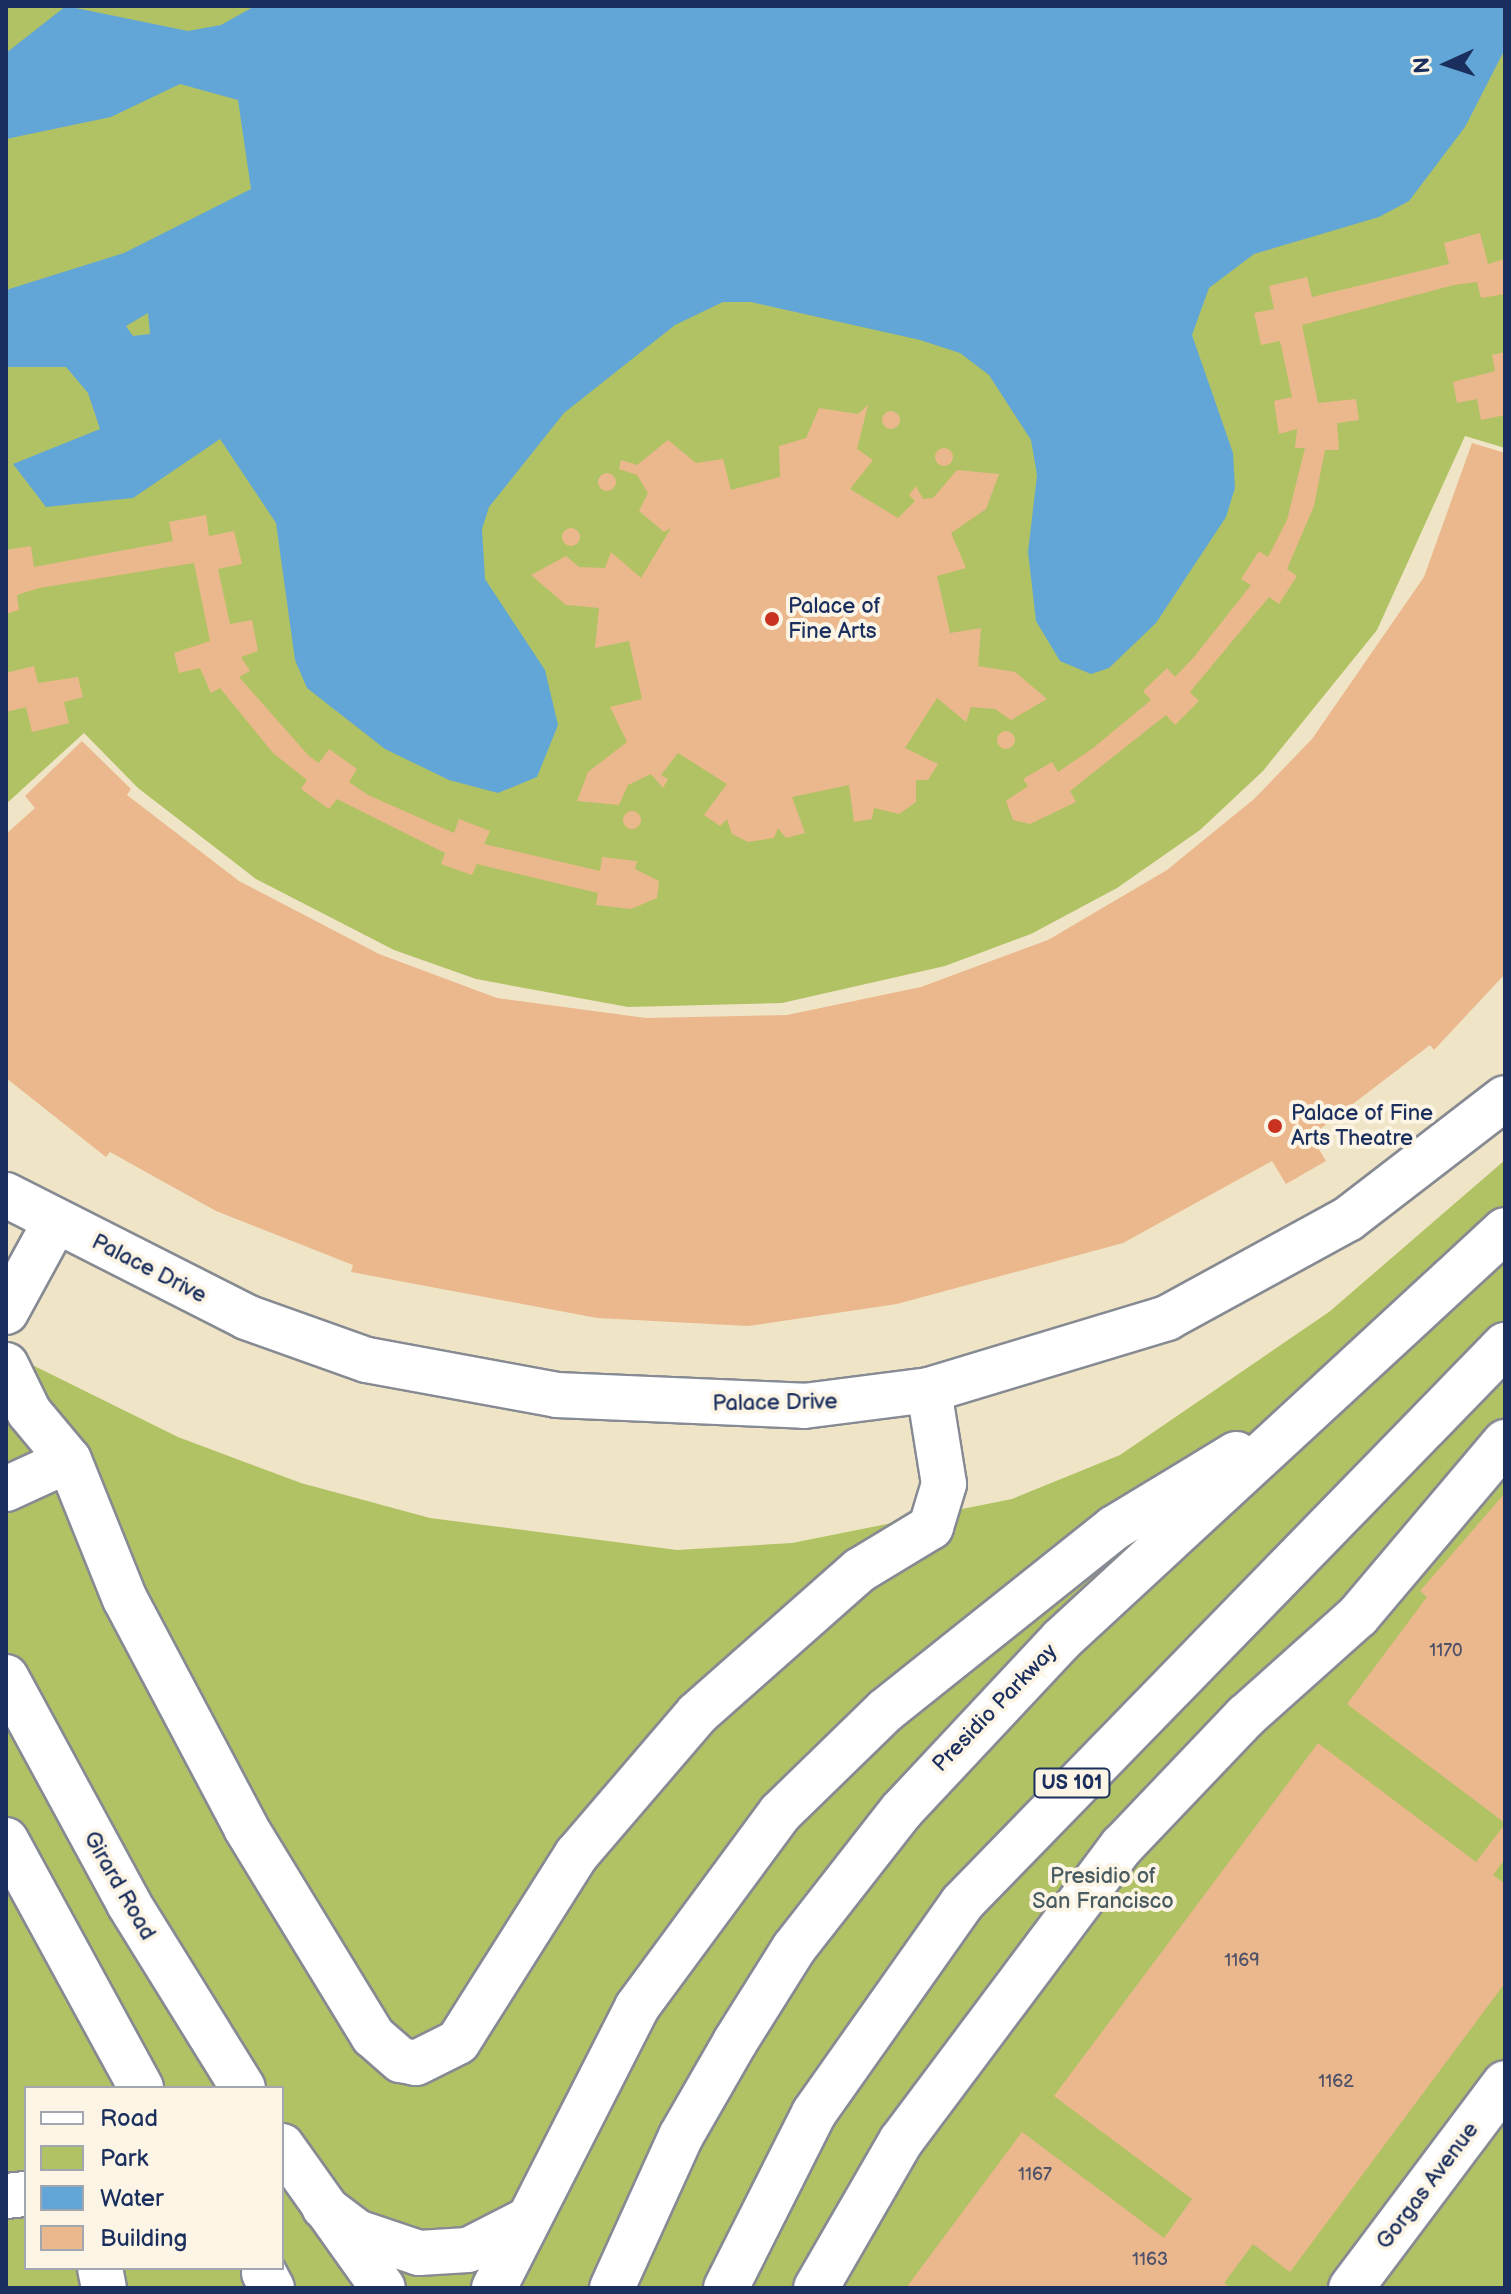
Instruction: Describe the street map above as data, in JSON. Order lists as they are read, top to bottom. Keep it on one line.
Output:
{"streets":{"main road":["Palace Drive","Presidio Parkway","US 101","Girard Road","Gorgas Avenue"]},"parks":["Presidio of San Francisco"],"places":["Palace of Fine Arts","Palace of Fine Arts Theatre"],"house_numbers":["1170","1169","1162","1167","1163"],"legend":["Road","Park","Water","Building"],"north":"left"}
